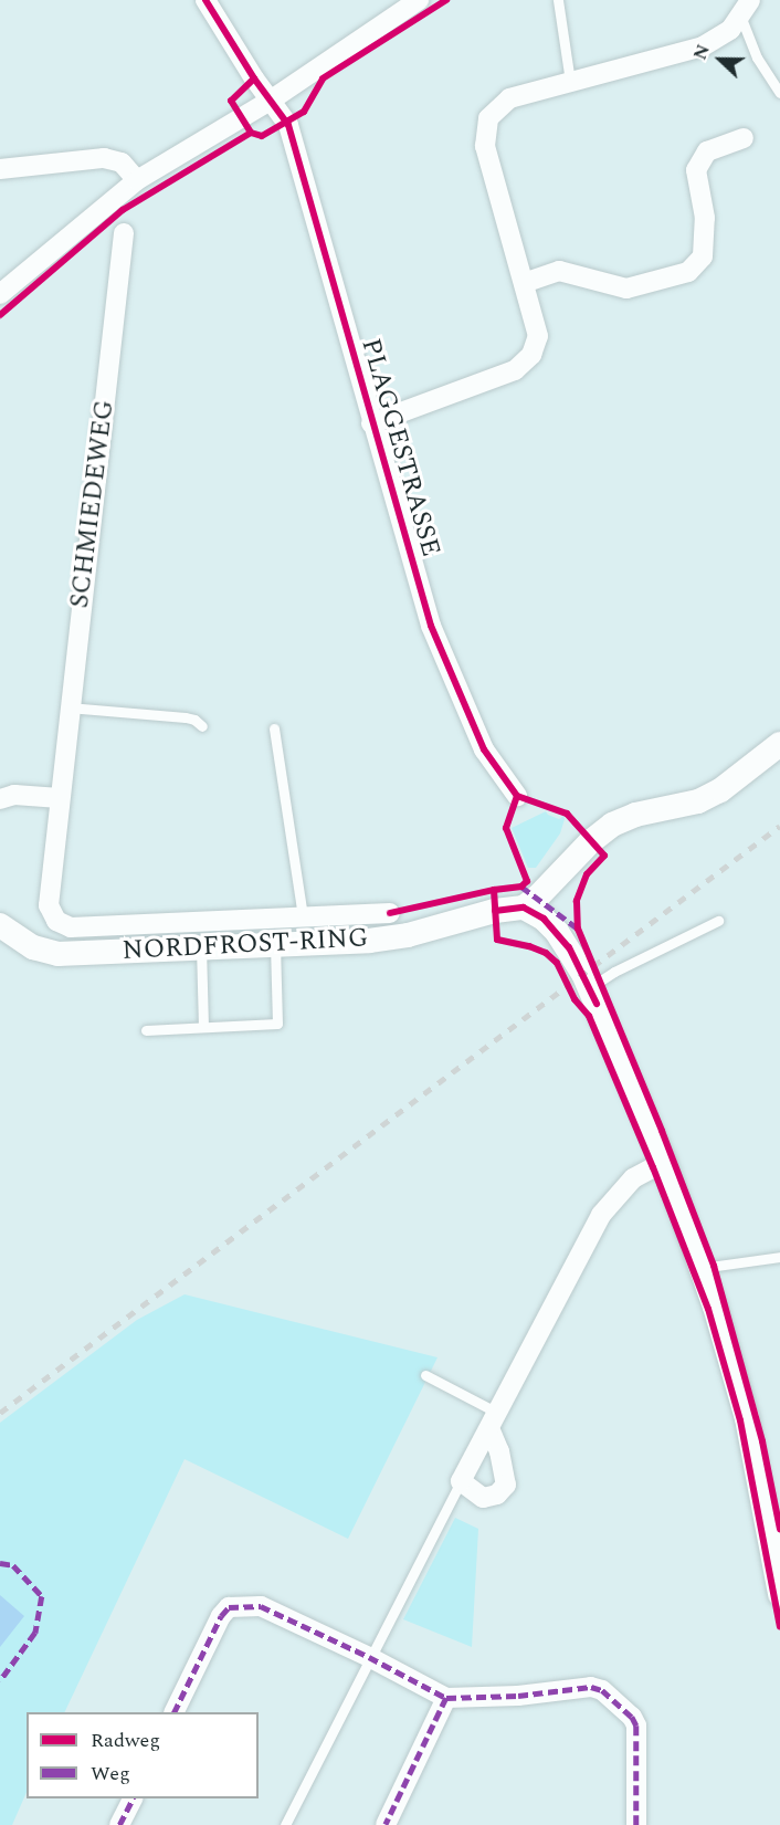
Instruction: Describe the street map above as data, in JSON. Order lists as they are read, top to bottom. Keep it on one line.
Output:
{"streets":{"street":["PLAGGESTRASSE","SCHMIEDEWEG","NORDFROST-RING"]},"legend":["Radweg","Weg"],"north":"left"}
